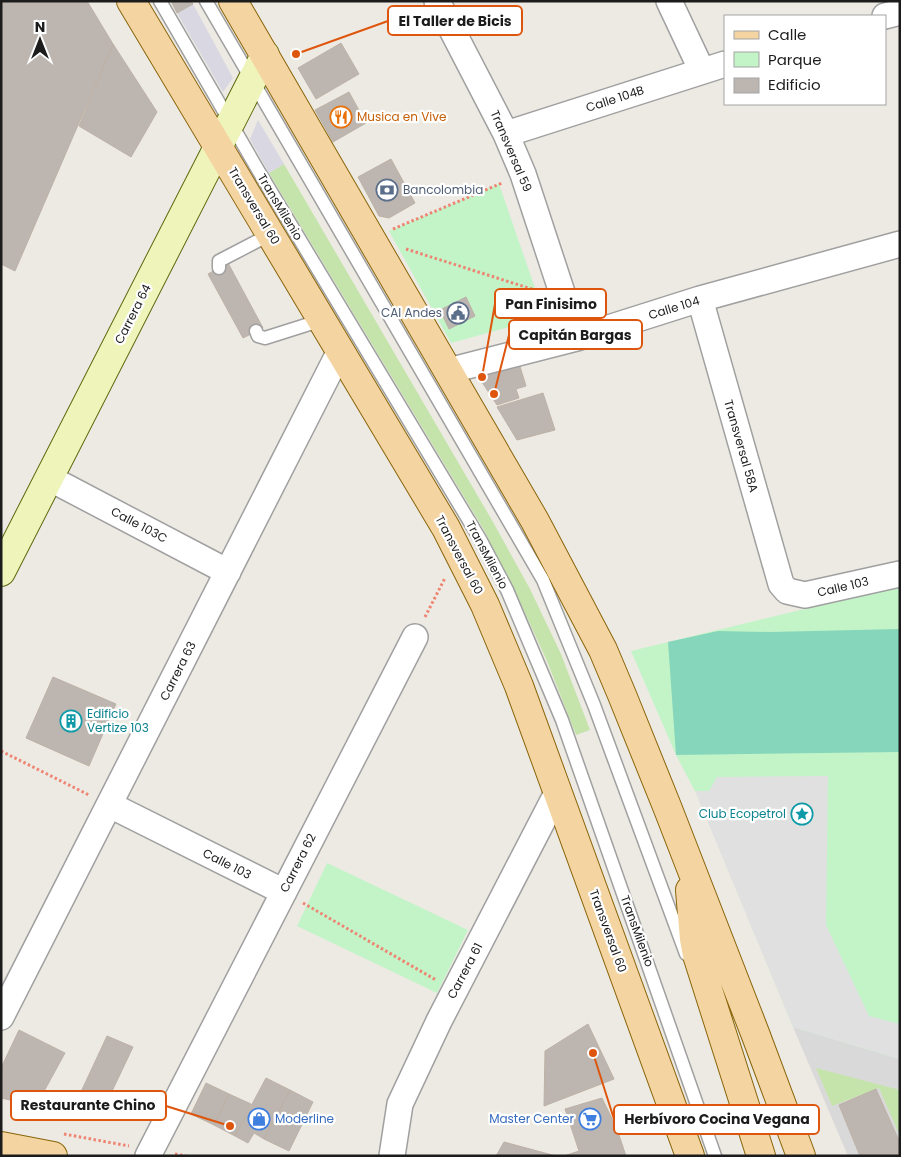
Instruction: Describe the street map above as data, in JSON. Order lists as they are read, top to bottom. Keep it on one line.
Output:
{"streets":{"main road":["Transversal 60"],"street":["Calle 104B","Transversal 59","Calle 104","Carrera 64","Transversal 58A","Calle 103C","Calle 103","Carrera 63","Carrera 62","Carrera 61"],"lane":["TransMilenio"]},"crossings":[["Calle 104B","Transversal 59"],["Transversal 59","Calle 104"],["Transversal 60","Carrera 64"],["Transversal 60","Carrera 63"],["Transversal 60","Carrera 61"],["TransMilenio","Carrera 64"],["Calle 104","Transversal 58A"],["Carrera 64","Calle 103C"],["Transversal 58A","Calle 103"],["Calle 103C","Carrera 63"],["Calle 103","Carrera 63"],["Calle 103","Carrera 62"]],"places":{"other":["El Taller de Bicis","Pan Finisimo","Capitán Bargas","Herbívoro Cocina Vegana","Restaurante Chino"],"restaurant":["Musica en Vive"],"bank":["Bancolombia"],"public building":["CAI Andes"],"building":["Edificio Vertize 103"],"place":["Club Ecopetrol"],"shop":["Moderline"],"supermarket":["Master Center"]},"legend":["Calle","Parque","Edificio"],"north":"top"}
